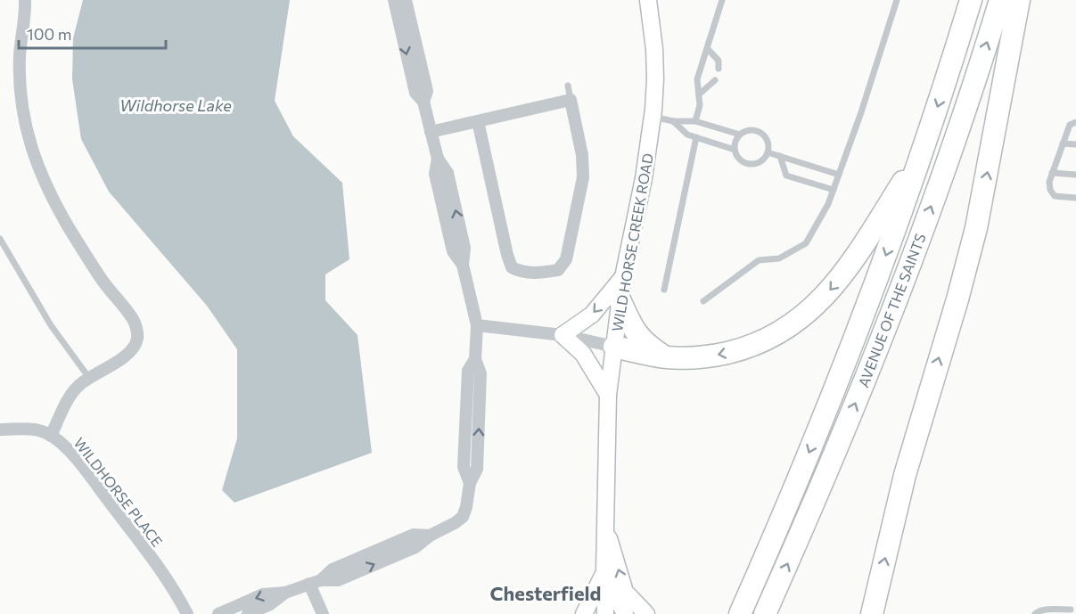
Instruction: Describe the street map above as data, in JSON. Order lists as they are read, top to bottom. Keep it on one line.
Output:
{"streets":{"highway":["AVENUE OF THE SAINTS"],"main road":["WILD HORSE CREEK ROAD"],"street":["WILDHORSE PLACE"]},"districts":["Chesterfield"],"water":["Wildhorse Lake"],"scale_bar":"100 m"}
